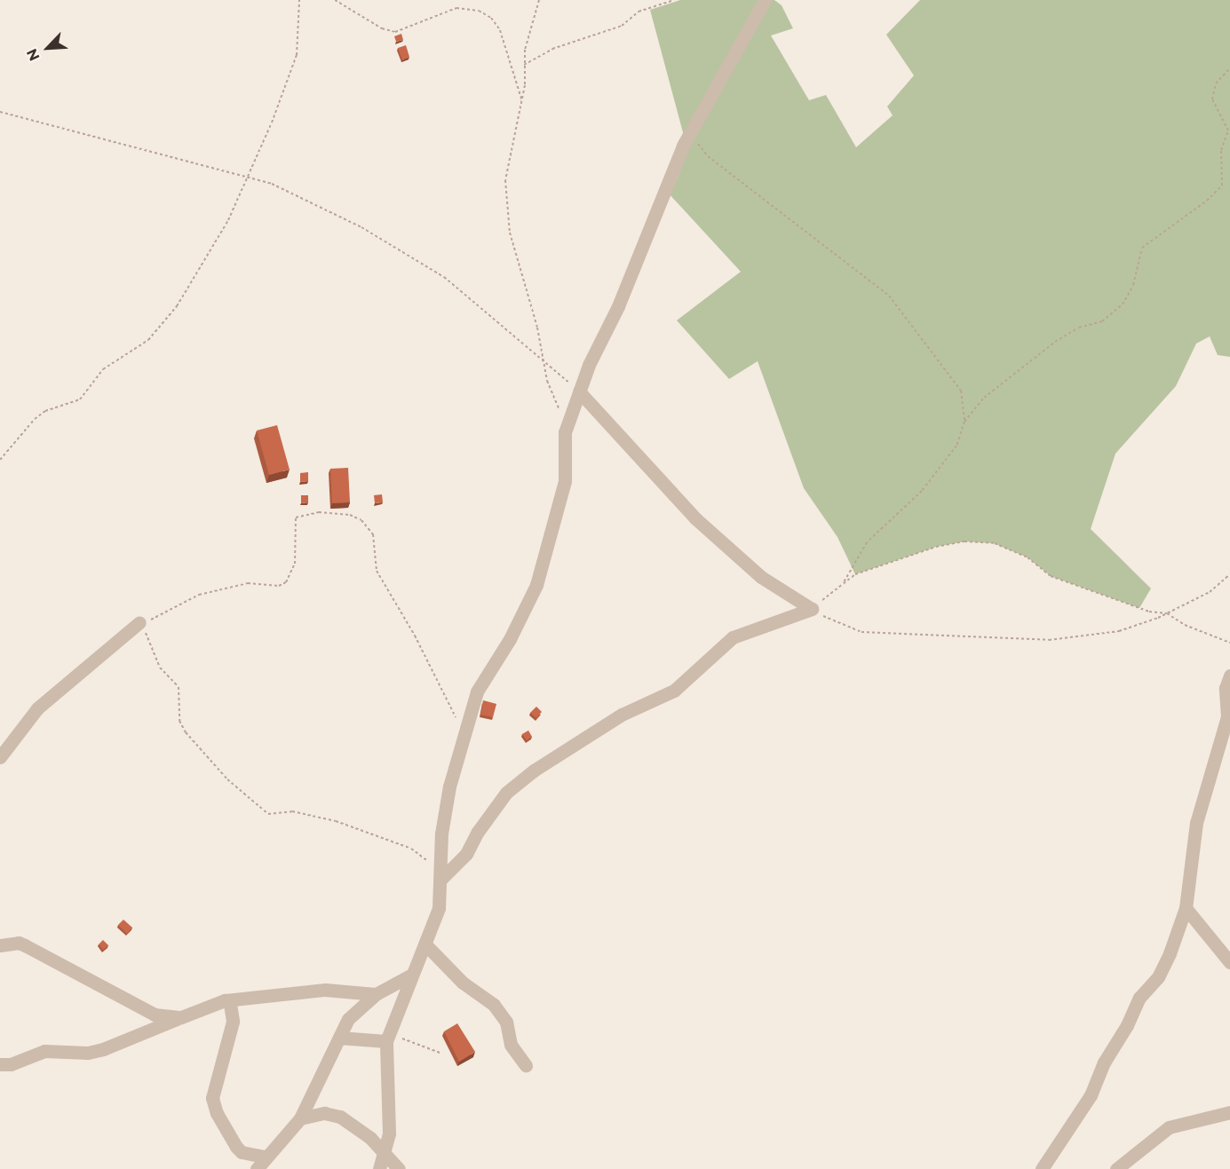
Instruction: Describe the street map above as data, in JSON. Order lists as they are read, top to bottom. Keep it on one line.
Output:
{"north":"bottom left"}
